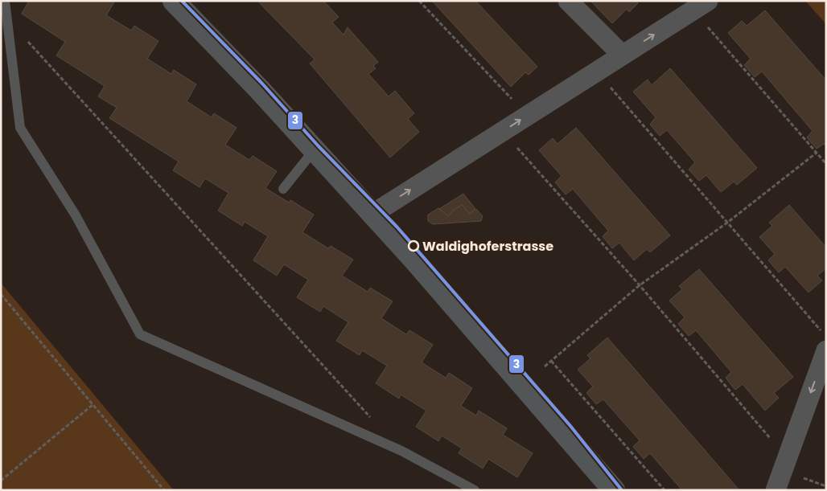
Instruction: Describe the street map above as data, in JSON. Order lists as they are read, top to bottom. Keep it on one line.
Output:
{"places":["Waldighoferstrasse"],"lines":["transit line 3"]}
